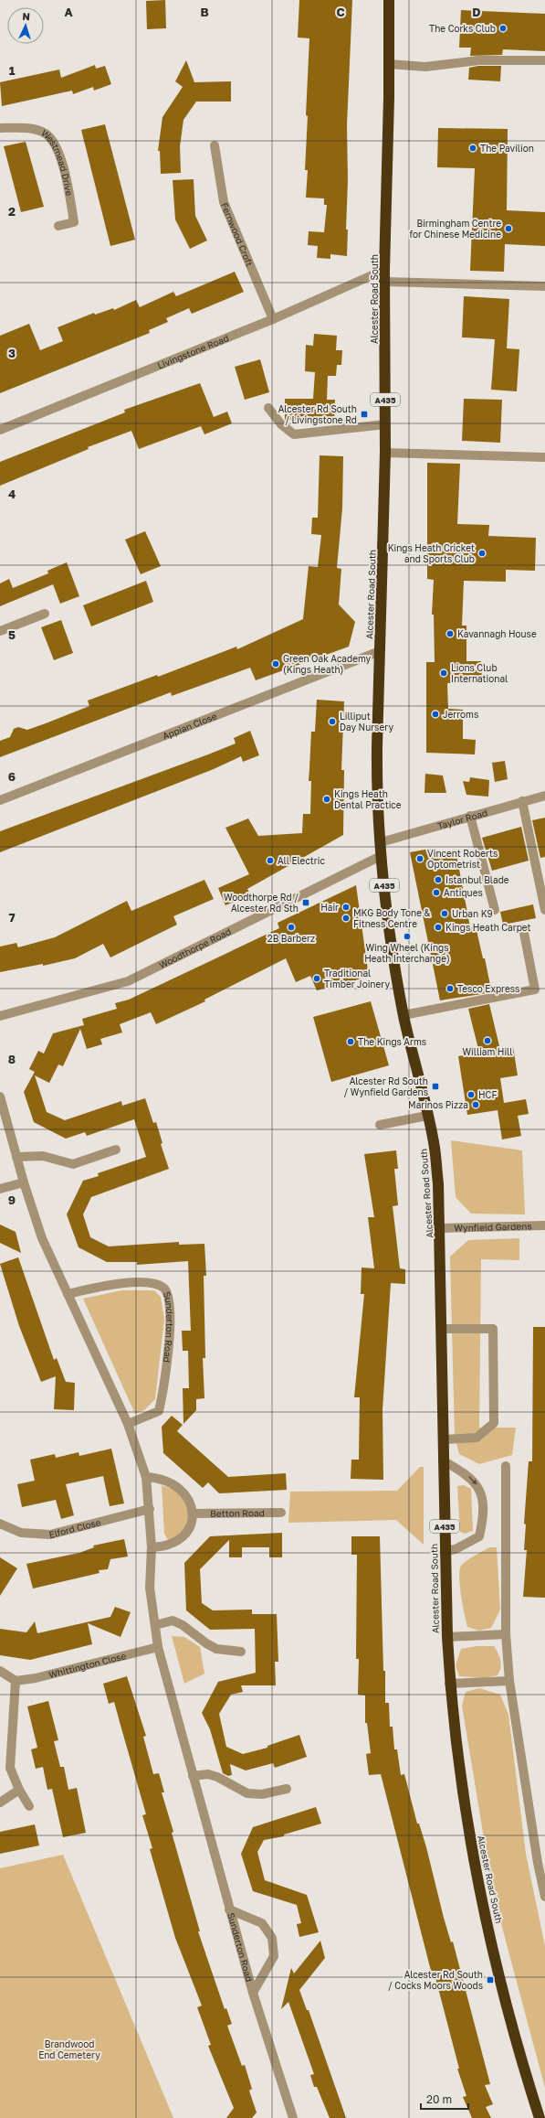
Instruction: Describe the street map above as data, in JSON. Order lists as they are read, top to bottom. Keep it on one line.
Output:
{"streets":{"highway":["Alcester Road South","A435"],"street":["Westmead Drive","Fernwood Croft","Livingstone Road","Appian Close","Taylor Road","Woodthorpe Road","Wynfield Gardens","Sunderton Road","Betton Road","Elford Close","Whittington Close"]},"crossings":[["Fernwood Croft","Livingstone Road"],["Alcester Road South","Livingstone Road"],["Alcester Road South","Appian Close"],["Alcester Road South","Taylor Road"],["Alcester Road South","Woodthorpe Road"],["Alcester Road South","Wynfield Gardens"],["Sunderton Road","Elford Close"],["Sunderton Road","Whittington Close"]],"parks":["Brandwood End Cemetery"],"places":{"other":["The Corks Club","The Pavilion","Birmingham Centre for Chinese Medicine","Kings Heath Cricket and Sports Club","Kavannagh House","Green Oak Academy (Kings Heath)","Lions Club International","Jerroms","Lilliput Day Nursery","Kings Heath Dental Practice","Vincent Roberts Optometrist","All Electric","Istanbul Blade","Antiques","Hair","Urban K9","MKG Body Tone & Fitness Centre","2B Barberz","Kings Heath Carpet","Wing Wheel (Kings Heath Interchange)","Traditional Timber Joinery","Tesco Express","William Hill","The Kings Arms","HCF","Marinos Pizza"],"transit":["Alcester Rd South / Livingstone Rd","Woodthorpe Rd / Alcester Rd Sth","Alcester Rd South / Wynfield Gardens","Alcester Rd South / Cocks Moors Woods"]},"scale_bar":"20 m","north":"top","grid":{"columns":["A","B","C","D"],"rows":["1","2","3","4","5","6","7","8","9"]}}
